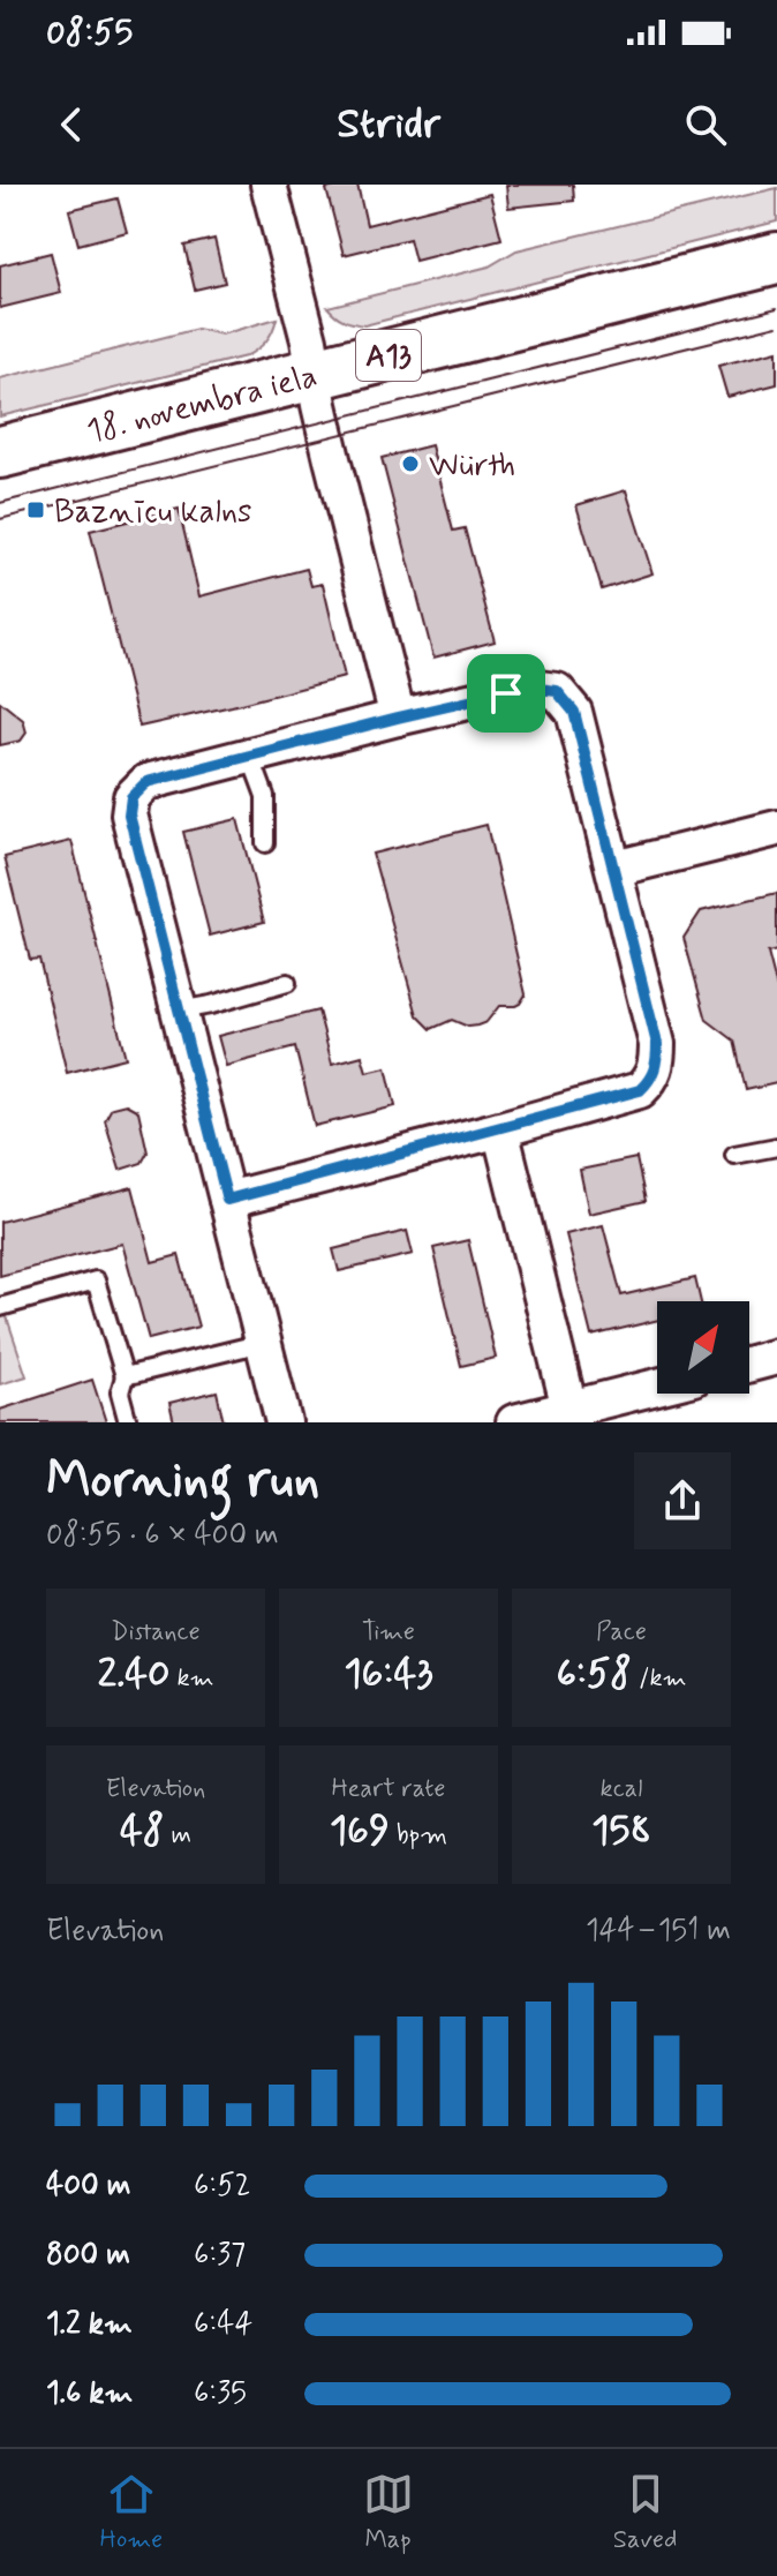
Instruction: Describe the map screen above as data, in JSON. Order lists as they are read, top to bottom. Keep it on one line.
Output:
{"streets":{"main road":["A13","18. novembra iela"]},"places":{"other":["Würth"],"transit":["Baznīcu kalns"]},"north":"top right","page":{"status":"08:55","header":"Stridr","heading":["Morning run","08:55 · 6 × 400 m"],"stats":[["Distance","2.40 km"],["Time","16:43"],["Pace","6:58 /km"],["Elevation","48 m"],["Heart rate","169 bpm"],["kcal","158"]],"chart":["Elevation","144–151 m"],"list":[{"name":"400 m","note":"6:52"},{"name":"800 m","note":"6:37"},{"name":"1.2 km","note":"6:44"},{"name":"1.6 km","note":"6:35"}],"tabs":["Home","Map","Saved"]}}
